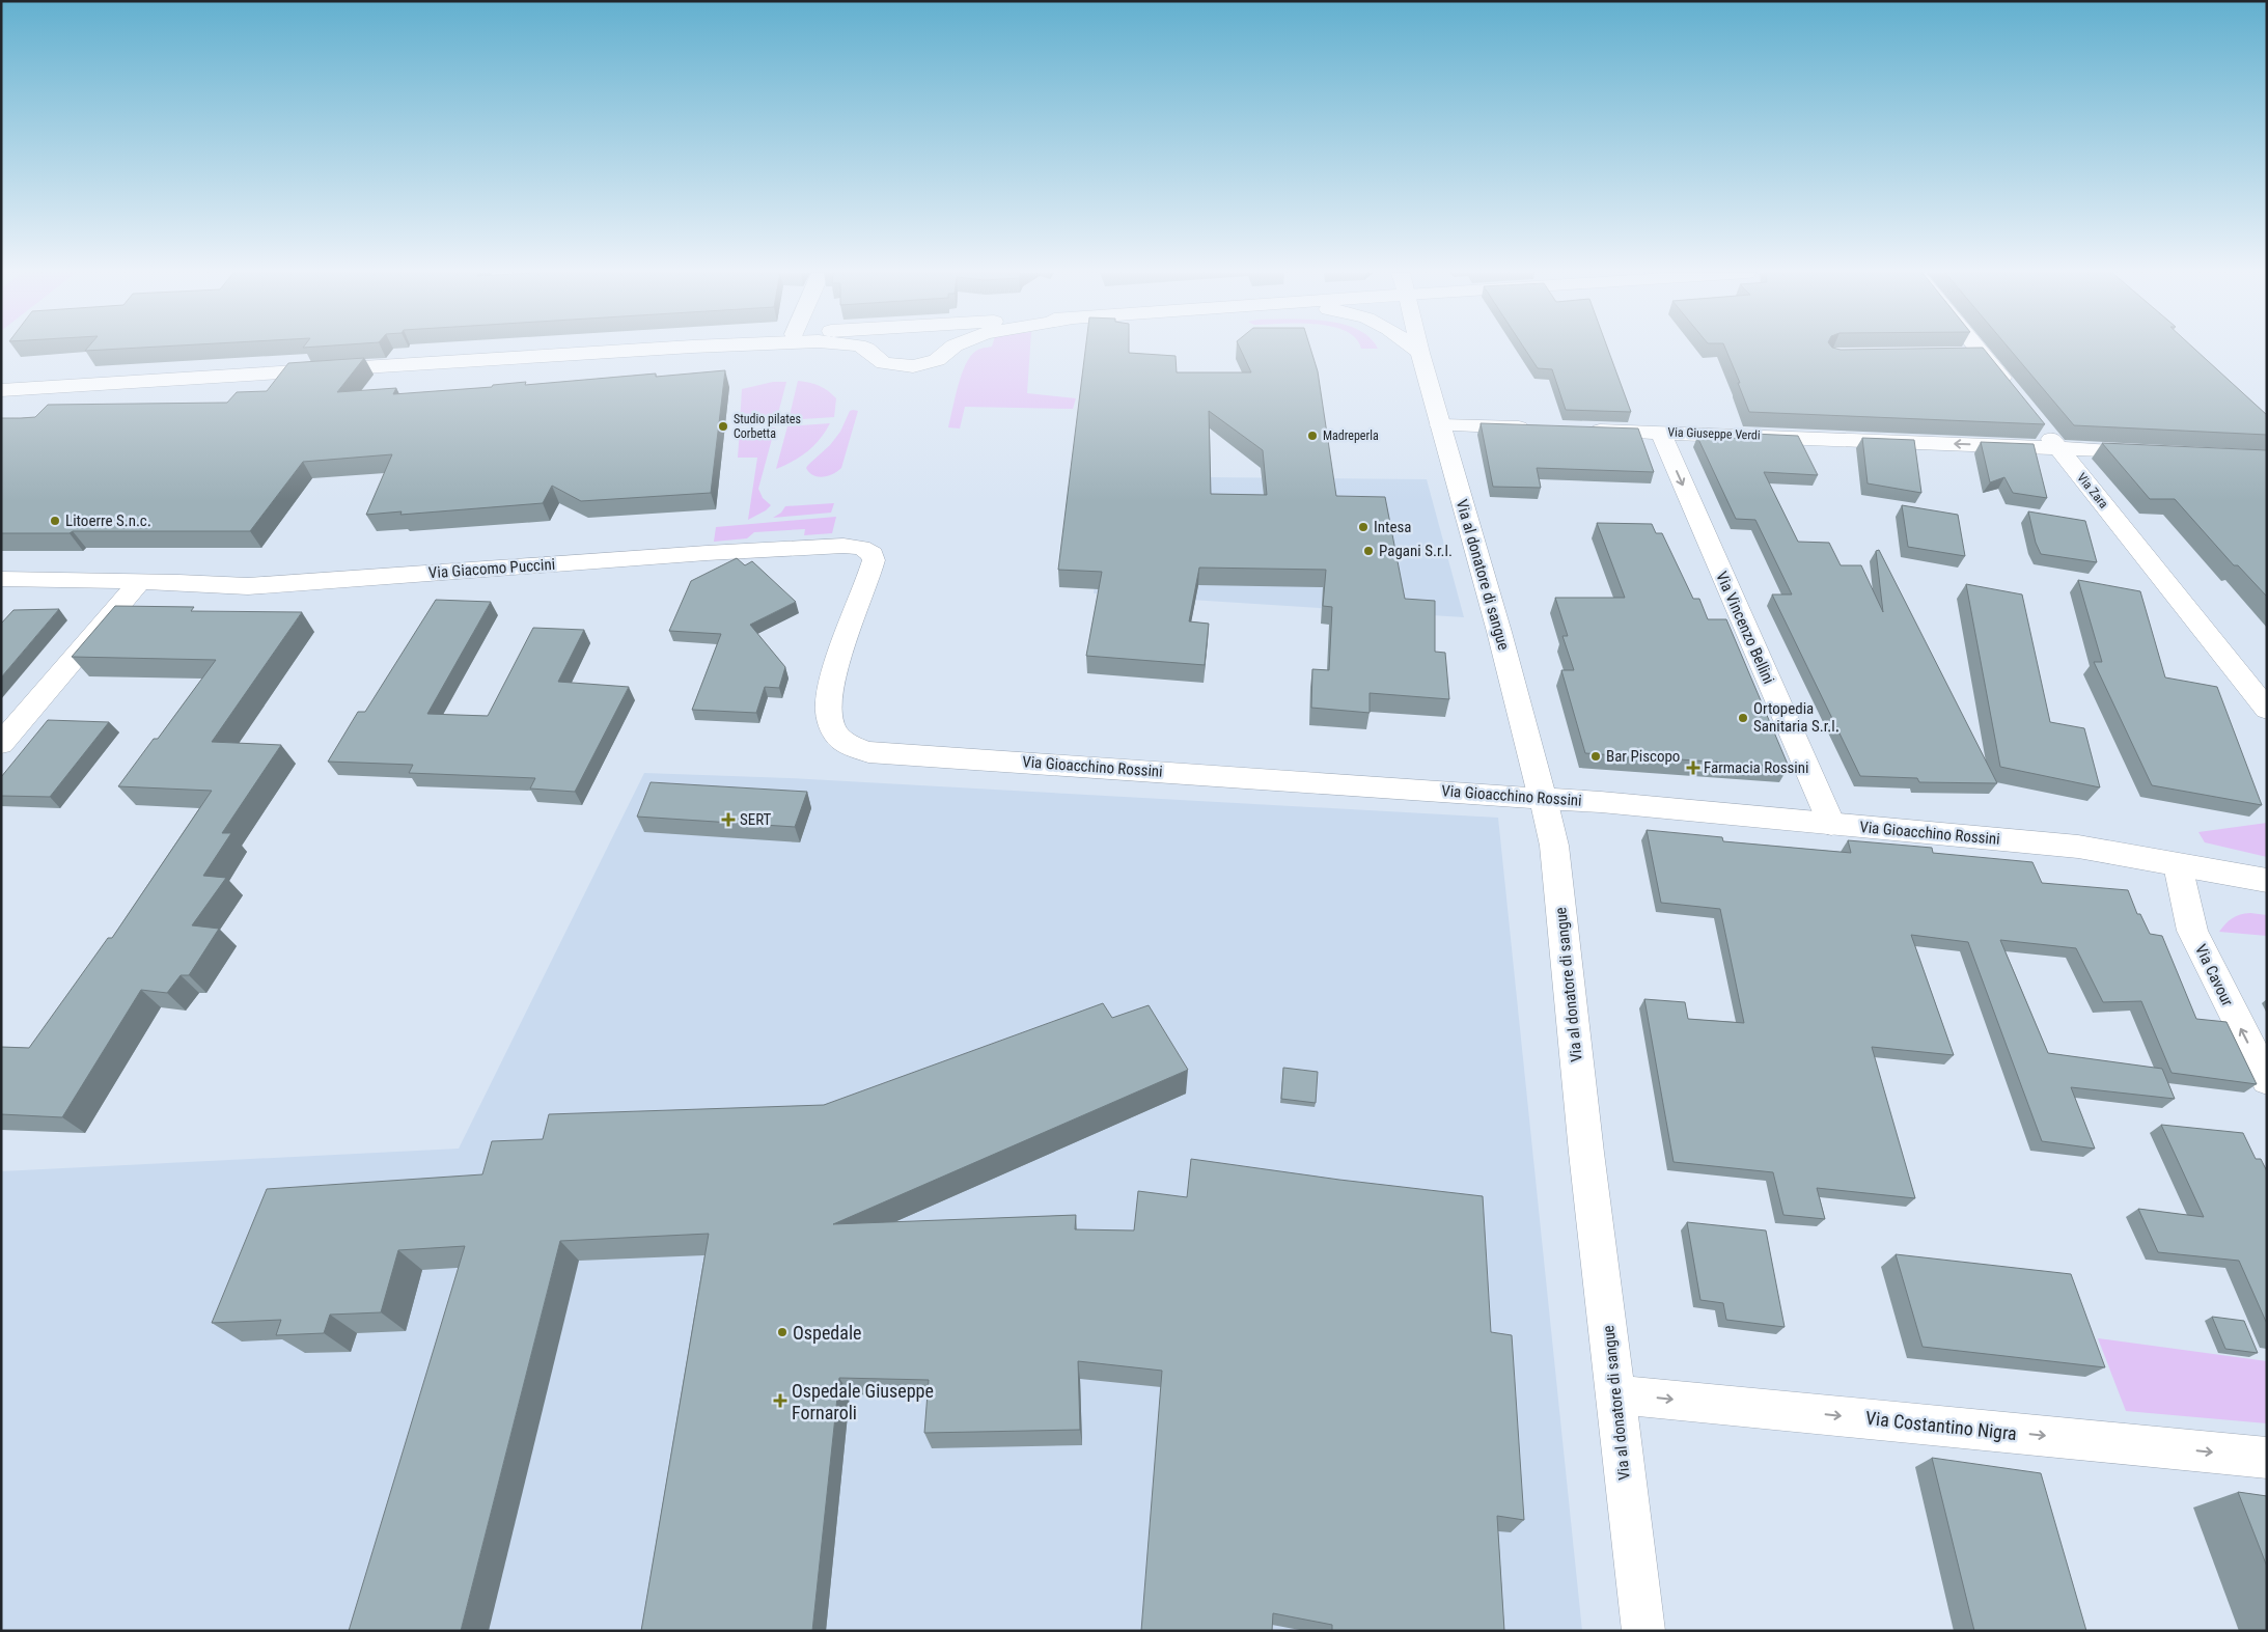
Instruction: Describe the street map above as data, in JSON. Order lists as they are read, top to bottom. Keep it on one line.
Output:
{"streets":{"street":["Via Giuseppe Verdi","Via Zara","Via Giacomo Puccini","Via al donatore di sangue","Via Vincenzo Bellini","Via Gioacchino Rossini","Via Cavour","Via Costantino Nigra"]},"crossings":[["Via Giuseppe Verdi","Via Zara"],["Via Giuseppe Verdi","Via Vincenzo Bellini"],["Via Giacomo Puccini","Via Gioacchino Rossini"],["Via al donatore di sangue","Via Gioacchino Rossini"],["Via al donatore di sangue","Via Costantino Nigra"],["Via Vincenzo Bellini","Via Gioacchino Rossini"],["Via Gioacchino Rossini","Via Cavour"]],"one_way":["Via Giuseppe Verdi","Via Vincenzo Bellini","Via Cavour","Via Costantino Nigra"],"places":{"other":["Studio pilates Corbetta","Madreperla","Litoerre S.n.c.","Intesa","Pagani S.r.l.","Ortopedia Sanitaria S.r.l.","Bar Piscopo","Ospedale"],"health":["Farmacia Rossini","SERT","Ospedale Giuseppe Fornaroli"]}}
